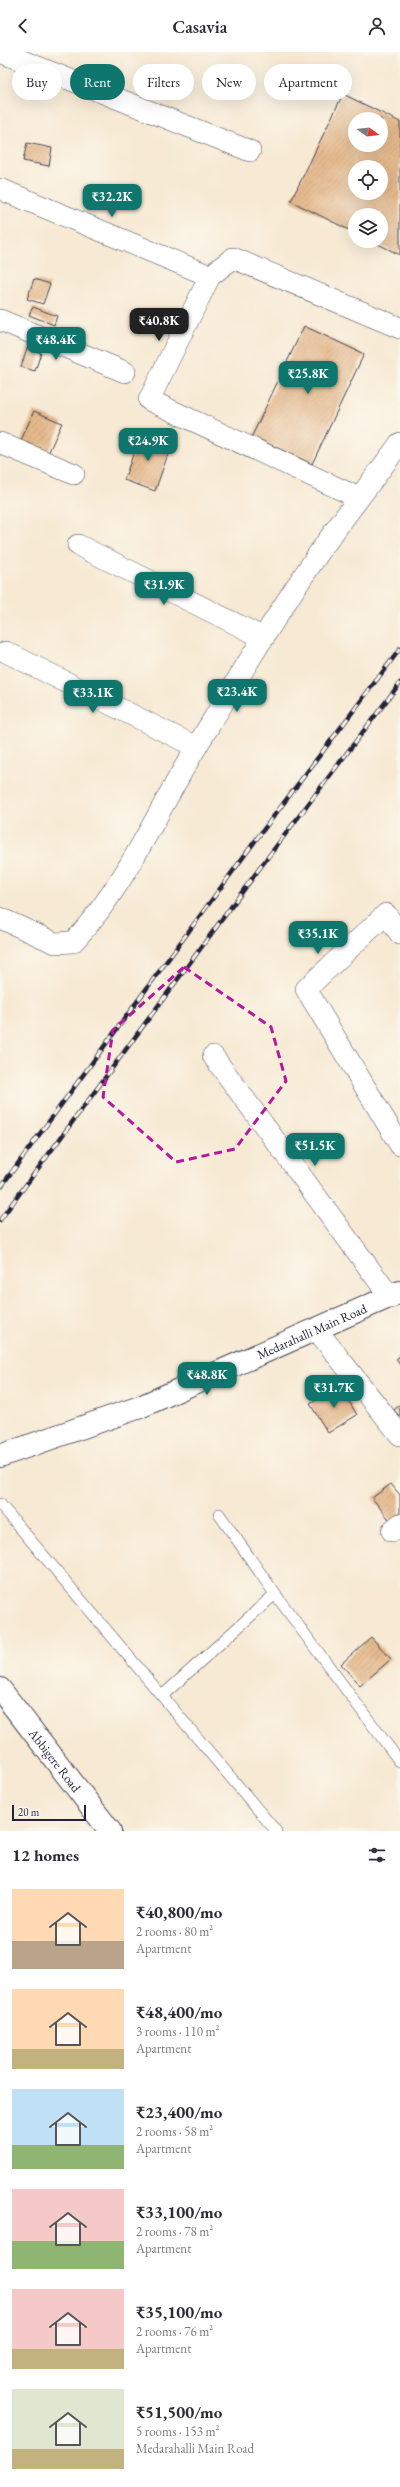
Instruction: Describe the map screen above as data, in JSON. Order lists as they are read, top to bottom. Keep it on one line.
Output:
{"streets":{"street":["Medarahalli Main Road","Abbigere Road"]},"scale_bar":"20 m","north":"right","page":{"header":"Casavia","chip":["Buy","Rent","Filters","New","Apartment"],"price":["₹32.2K","₹40.8K","₹48.4K","₹25.8K","₹24.9K","₹31.9K","₹23.4K","₹33.1K","₹35.1K","₹51.5K","₹48.8K","₹31.7K"],"scale":"20 m","heading":"12 homes","list":[{"name":"₹40,800/mo","note":"2 rooms · 80 m² · Apartment"},{"name":"₹48,400/mo","note":"3 rooms · 110 m² · Apartment"},{"name":"₹23,400/mo","note":"2 rooms · 58 m² · Apartment"},{"name":"₹33,100/mo","note":"2 rooms · 78 m² · Apartment"},{"name":"₹35,100/mo","note":"2 rooms · 76 m² · Apartment"},{"name":"₹51,500/mo","note":"5 rooms · 153 m² · Medarahalli Main Road"}]}}
